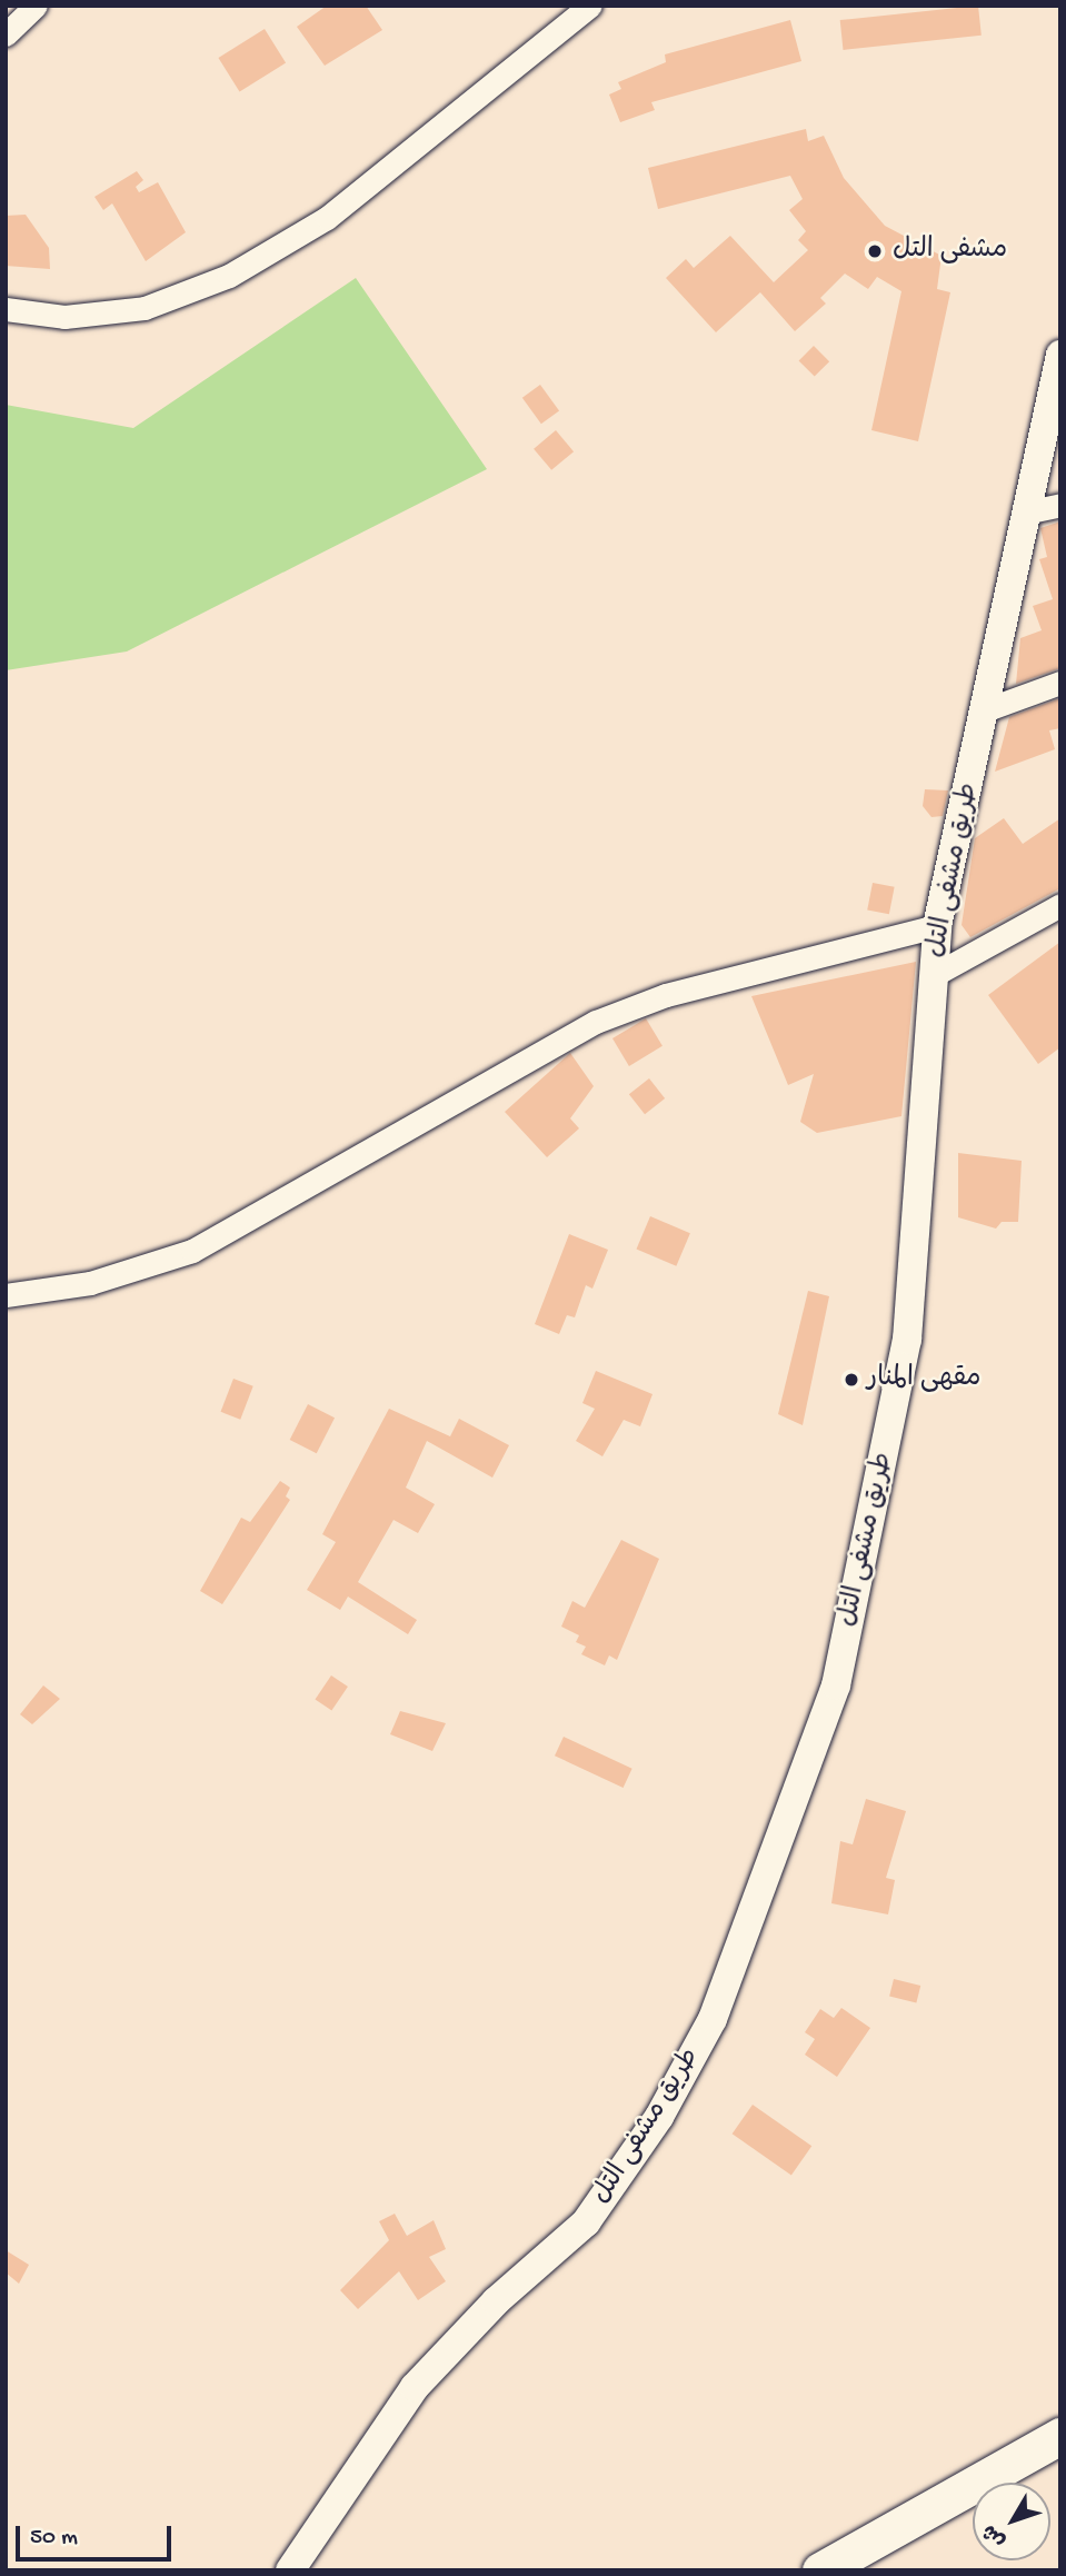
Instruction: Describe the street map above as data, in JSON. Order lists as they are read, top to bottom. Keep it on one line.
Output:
{"streets":{"street":["طريق مشفى التل"]},"places":["مشفى التل","مقهى المنار"],"scale_bar":"50 m","north":"bottom left"}
